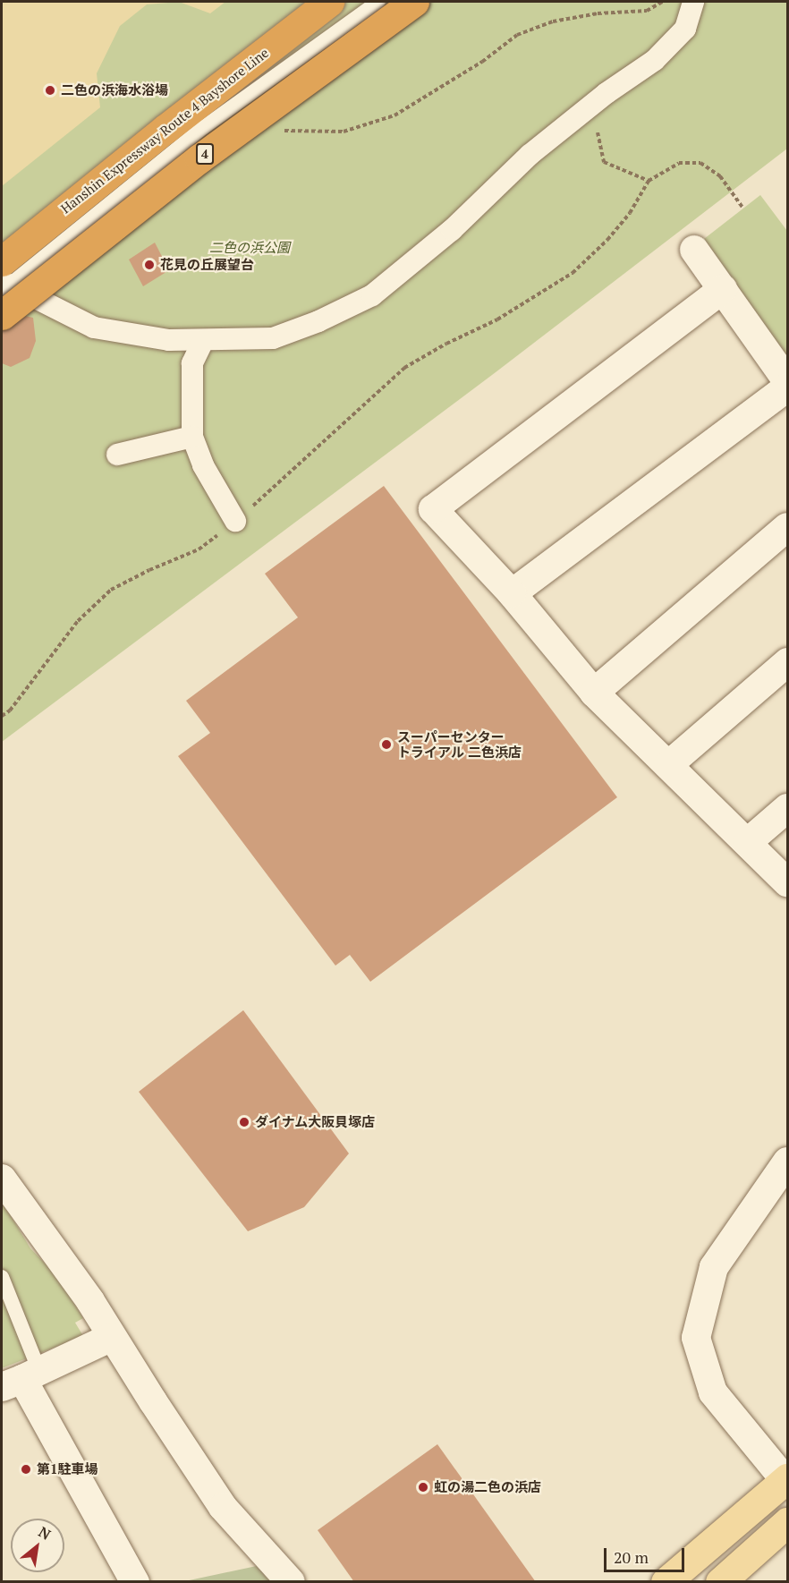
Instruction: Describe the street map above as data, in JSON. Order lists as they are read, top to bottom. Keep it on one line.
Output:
{"streets":{"highway":["Hanshin Expressway Route 4 Bayshore Line","4"]},"parks":["二色の浜公園"],"places":["二色の浜海水浴場","花見の丘展望台","スーパーセンター トライアル 二色浜店","ダイナム大阪貝塚店","第1駐車場","虹の湯二色の浜店"],"scale_bar":"20 m","north":"top right"}
